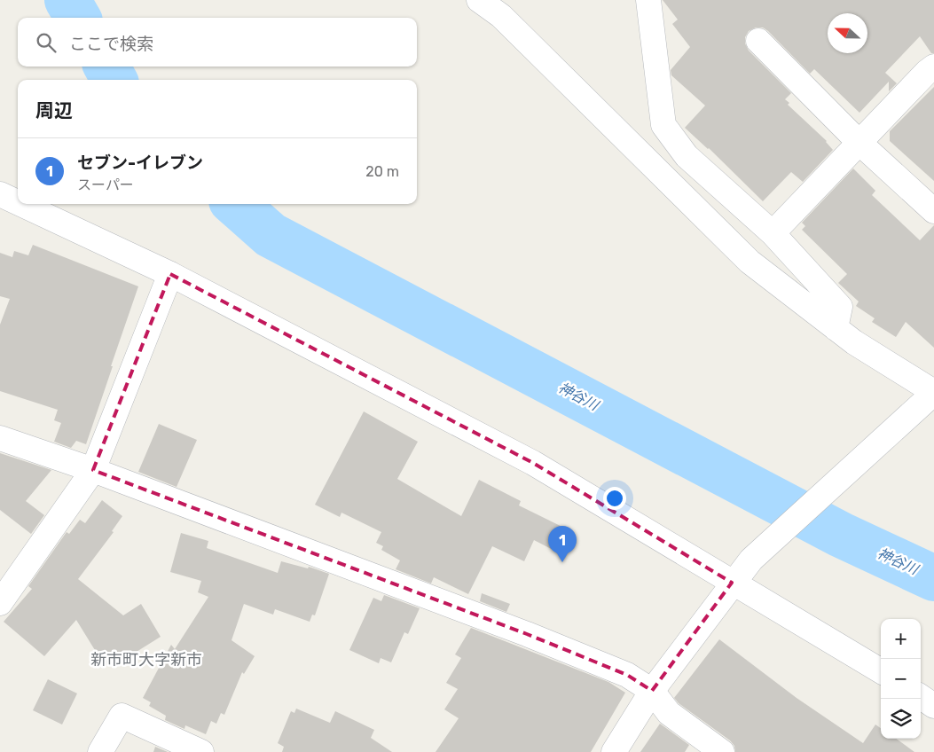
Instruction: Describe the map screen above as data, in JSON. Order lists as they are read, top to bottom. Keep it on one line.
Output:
{"districts":["新市町大字新市"],"water":["神谷川"],"north":"left","page":{"search":"ここで検索","heading":"周辺","list":[{"mark":"1","name":"セブン-イレブン","note":"スーパー","value":"20 m"}],"pins":"1","map_buttons":["+","−"]}}
